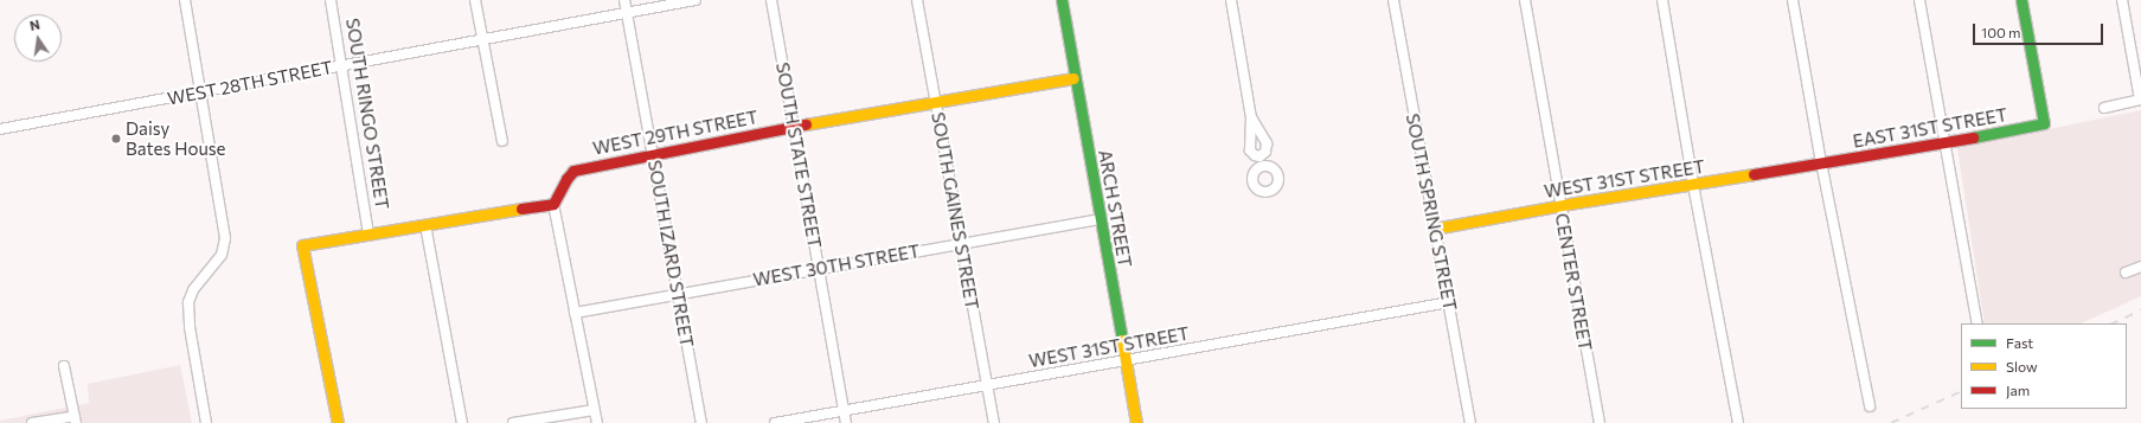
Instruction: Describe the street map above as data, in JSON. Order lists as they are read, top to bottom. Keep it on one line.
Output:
{"streets":{"street":["WEST 28TH STREET","SOUTH RINGO STREET","EAST 31ST STREET","WEST 29TH STREET","SOUTH STATE STREET","WEST 31ST STREET","ARCH STREET","SOUTH GAINES STREET","SOUTH SPRING STREET","SOUTH IZARD STREET","WEST 30TH STREET","CENTER STREET"]},"crossings":[["WEST 28TH STREET","SOUTH RINGO STREET"],["WEST 28TH STREET","SOUTH IZARD STREET"],["EAST 31ST STREET","WEST 31ST STREET"],["WEST 29TH STREET","SOUTH STATE STREET"],["WEST 29TH STREET","ARCH STREET"],["WEST 29TH STREET","SOUTH GAINES STREET"],["WEST 29TH STREET","SOUTH IZARD STREET"],["SOUTH STATE STREET","WEST 31ST STREET"],["SOUTH STATE STREET","WEST 30TH STREET"],["WEST 31ST STREET","ARCH STREET"],["WEST 31ST STREET","SOUTH GAINES STREET"],["WEST 31ST STREET","SOUTH SPRING STREET"],["WEST 31ST STREET","CENTER STREET"],["ARCH STREET","WEST 30TH STREET"],["SOUTH GAINES STREET","WEST 30TH STREET"],["SOUTH IZARD STREET","WEST 30TH STREET"]],"places":["Daisy Bates House"],"legend":["Fast","Slow","Jam"],"scale_bar":"100 m","north":"top"}
